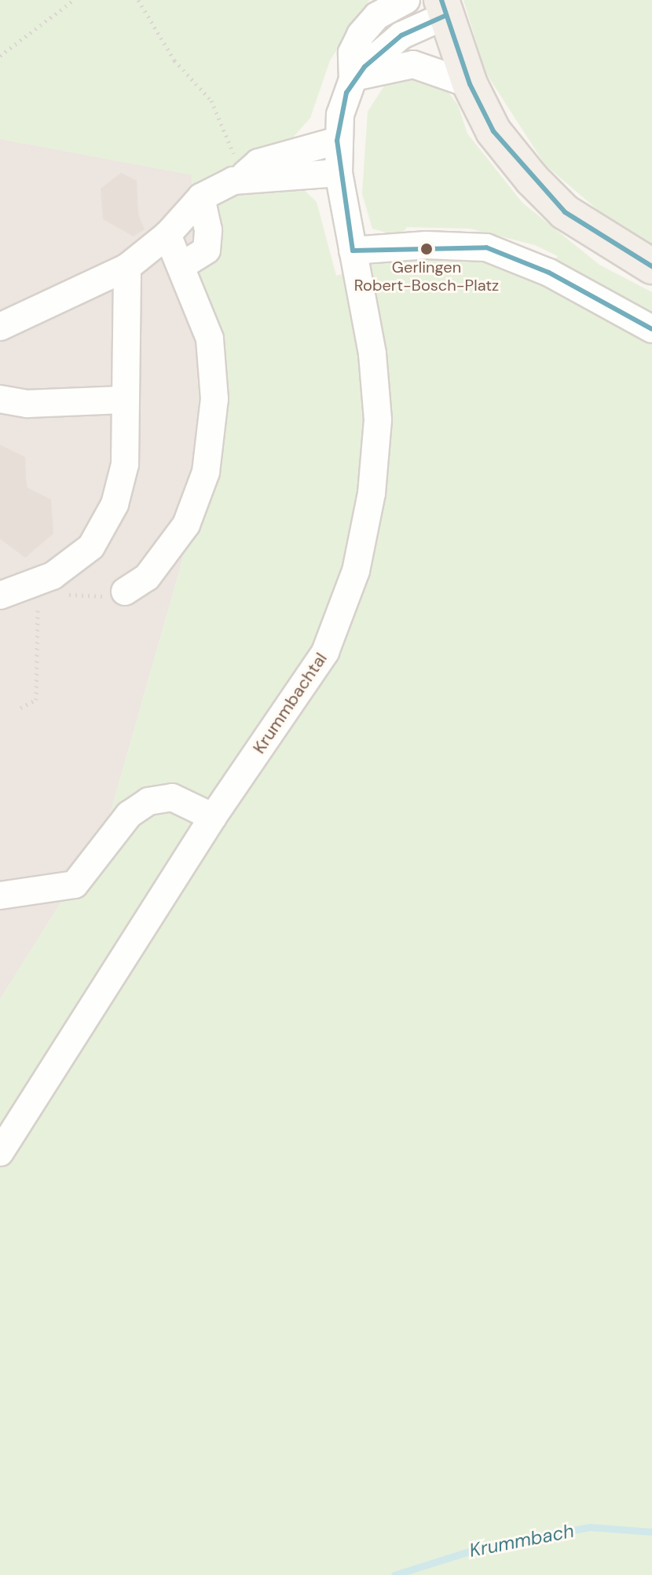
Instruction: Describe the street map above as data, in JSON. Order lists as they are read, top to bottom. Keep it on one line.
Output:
{"streets":{"street":["Krummbachtal"]},"water":["Krummbach"],"places":["Gerlingen Robert-Bosch-Platz"]}
